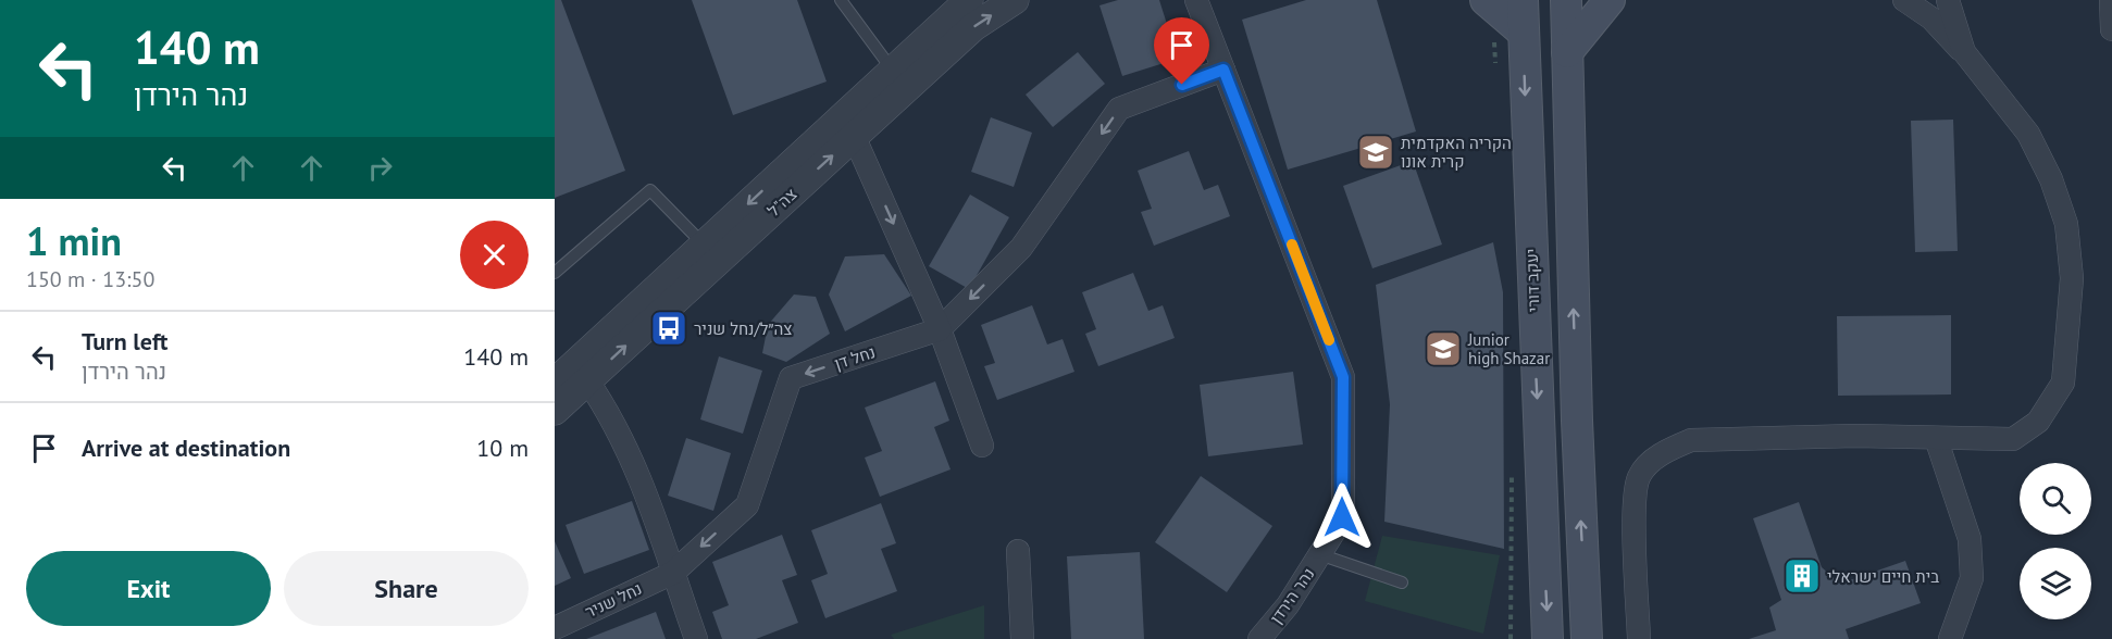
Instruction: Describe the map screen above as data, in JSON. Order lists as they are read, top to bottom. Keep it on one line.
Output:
{"streets":{"main road":["יעקב דורי"],"street":["צה\"ל","נחל דן","נהר הירדן","נחל שניר"]},"crossings":[["נחל דן","נחל שניר"]],"one_way":["נחל דן"],"places":{"school or university":["הקריה האקדמית קרית אונו","Junior high Shazar"],"bus stop":["צה״ל/נחל שניר"],"building":["בית חיים ישראלי"]},"page":{"turn":["140 m","נהר הירדן"],"heading":["1 min","150 m · 13:50"],"list":[{"name":"Turn left","note":"נהר הירדן","value":"140 m"},{"name":"Arrive at destination","value":"10 m"}],"buttons":["Exit","Share"]}}
